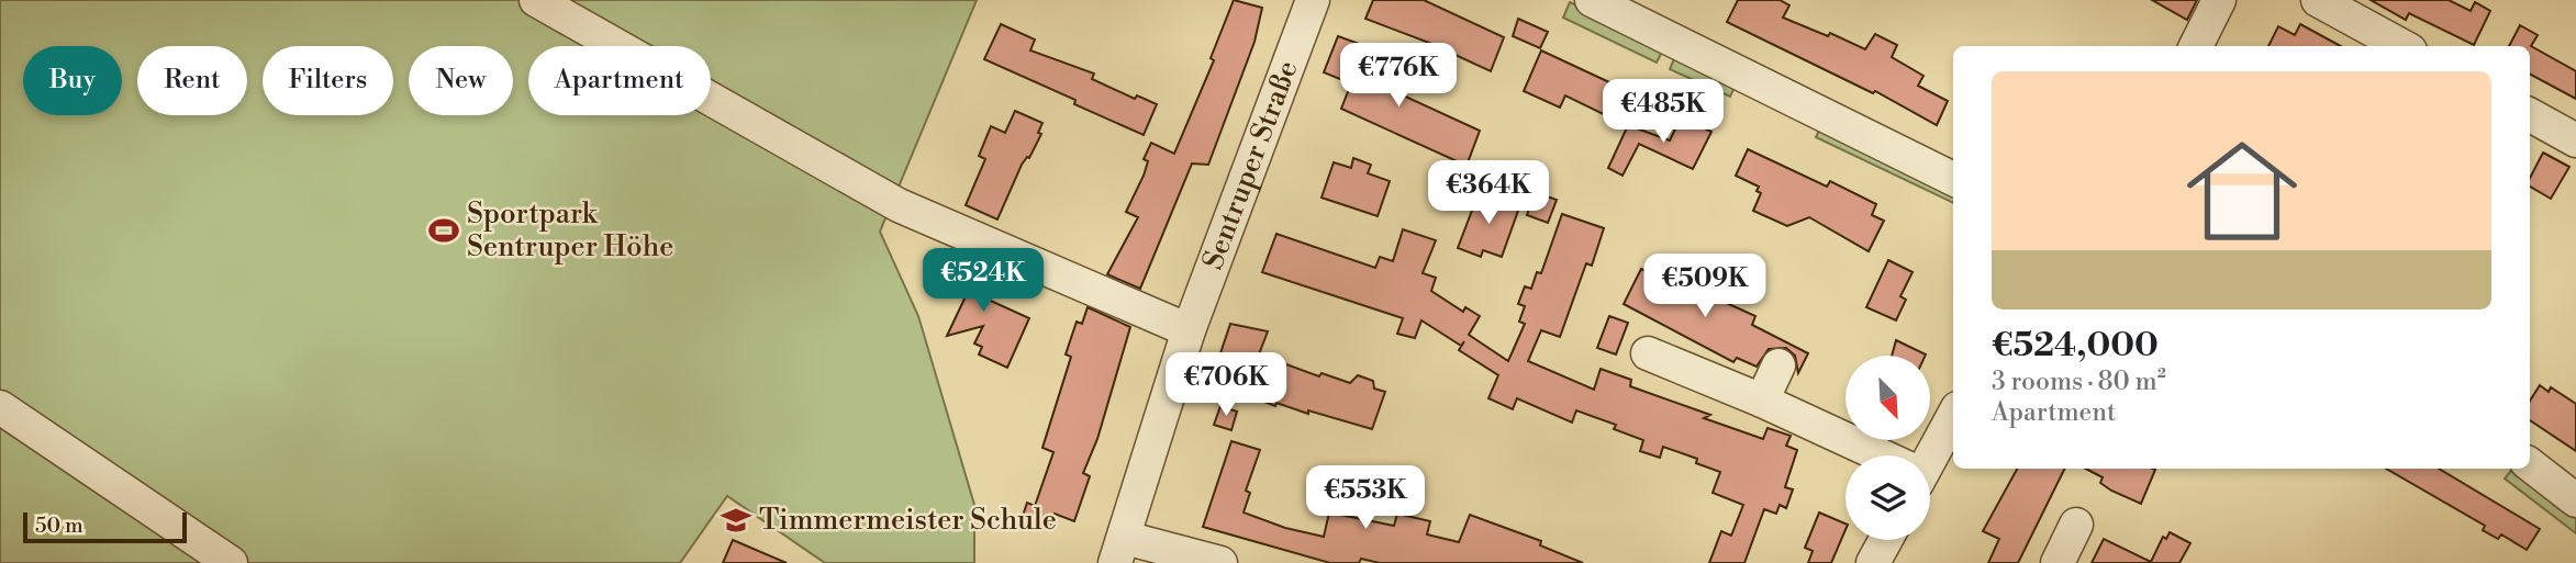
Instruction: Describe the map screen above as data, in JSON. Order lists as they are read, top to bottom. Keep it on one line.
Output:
{"streets":{"street":["Sentruper Straße"]},"places":{"sports":["Sportpark Sentruper Höhe"],"school or university":["Timmermeister Schule"]},"scale_bar":"50 m","north":"bottom right","page":{"price":["€776K","€485K","€364K","€524K","€509K","€706K","€553K"],"chip":["Buy","Rent","Filters","New","Apartment"],"list":[{"name":"€524,000","note":"3 rooms · 80 m² · Apartment"}],"scale":"50 m"}}
